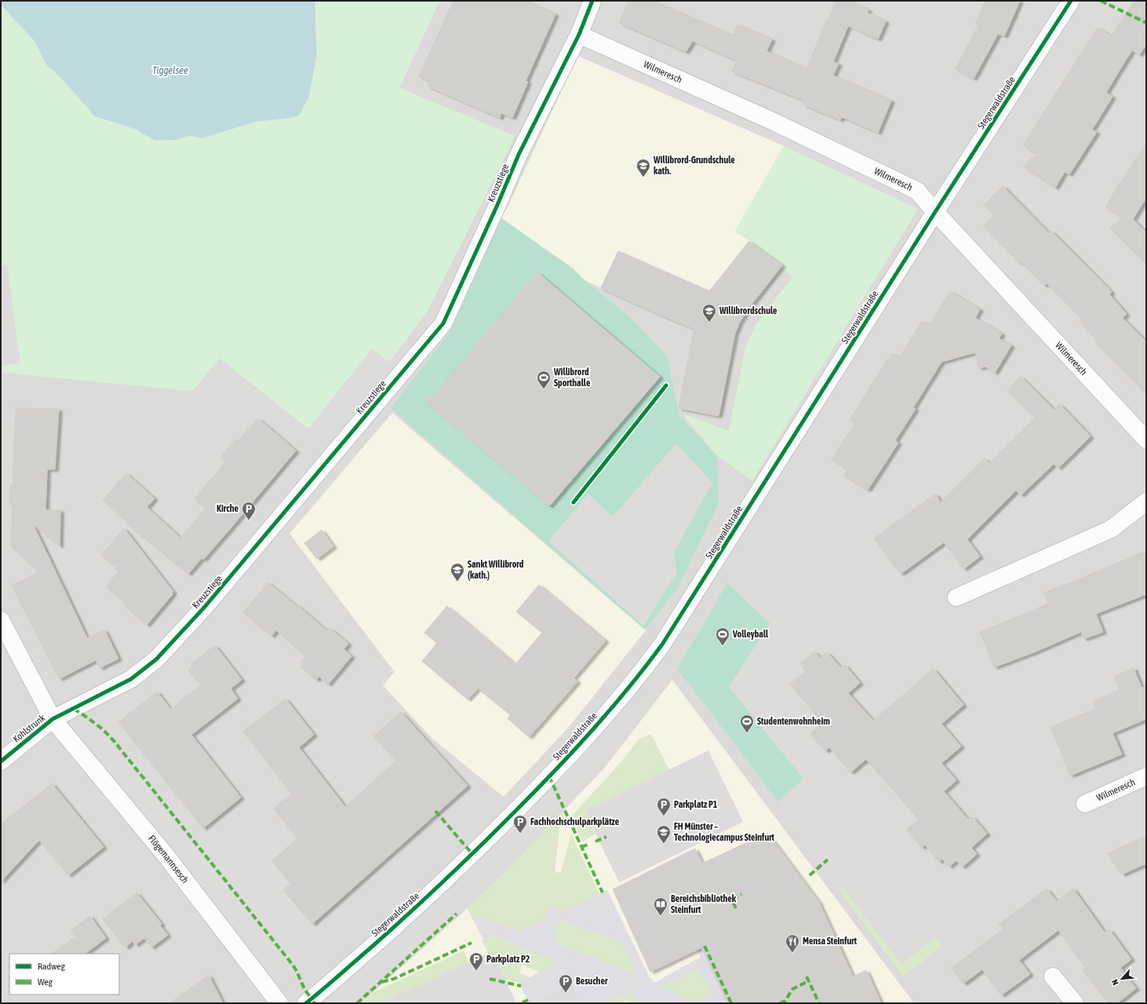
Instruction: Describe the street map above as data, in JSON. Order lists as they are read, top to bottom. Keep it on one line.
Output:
{"streets":{"street":["Wilmeresch","Stegerwaldstraße","Kreuzstiege","Kohlstrunk","Flögemannsesch"]},"crossings":[["Wilmeresch","Stegerwaldstraße"],["Wilmeresch","Kreuzstiege"],["Kreuzstiege","Kohlstrunk"],["Kreuzstiege","Flögemannsesch"],["Kohlstrunk","Flögemannsesch"]],"water":["Tiggelsee"],"places":{"school or university":["Willibrord-Grundschule kath.","Willibrordschule","Sankt Willibrord (kath.)","FH Münster – Technologiecampus Steinfurt"],"sports":["Willibrord Sporthalle","Volleyball","Studentenwohnheim"],"parking":["Kirche","Parkplatz P1","Fachhochschulparkplätze","Parkplatz P2","Besucher"],"library":["Bereichsbibliothek Steinfurt"],"restaurant":["Mensa Steinfurt"]},"legend":["Radweg","Weg"],"north":"bottom left"}
